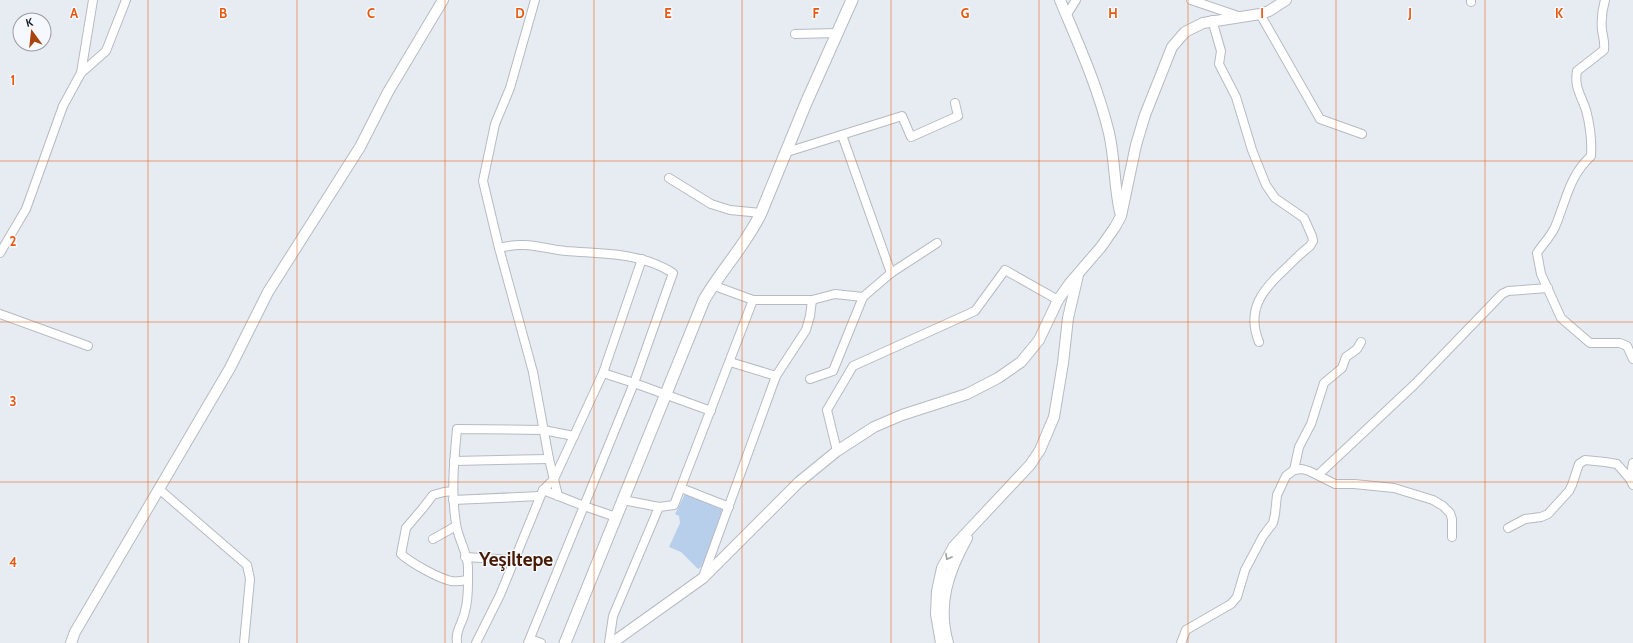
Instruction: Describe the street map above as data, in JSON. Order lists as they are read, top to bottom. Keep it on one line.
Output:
{"districts":["Yeşiltepe"],"north":"top","grid":{"columns":["A","B","C","D","E","F","G","H","I","J","K"],"rows":["1","2","3","4"]}}
